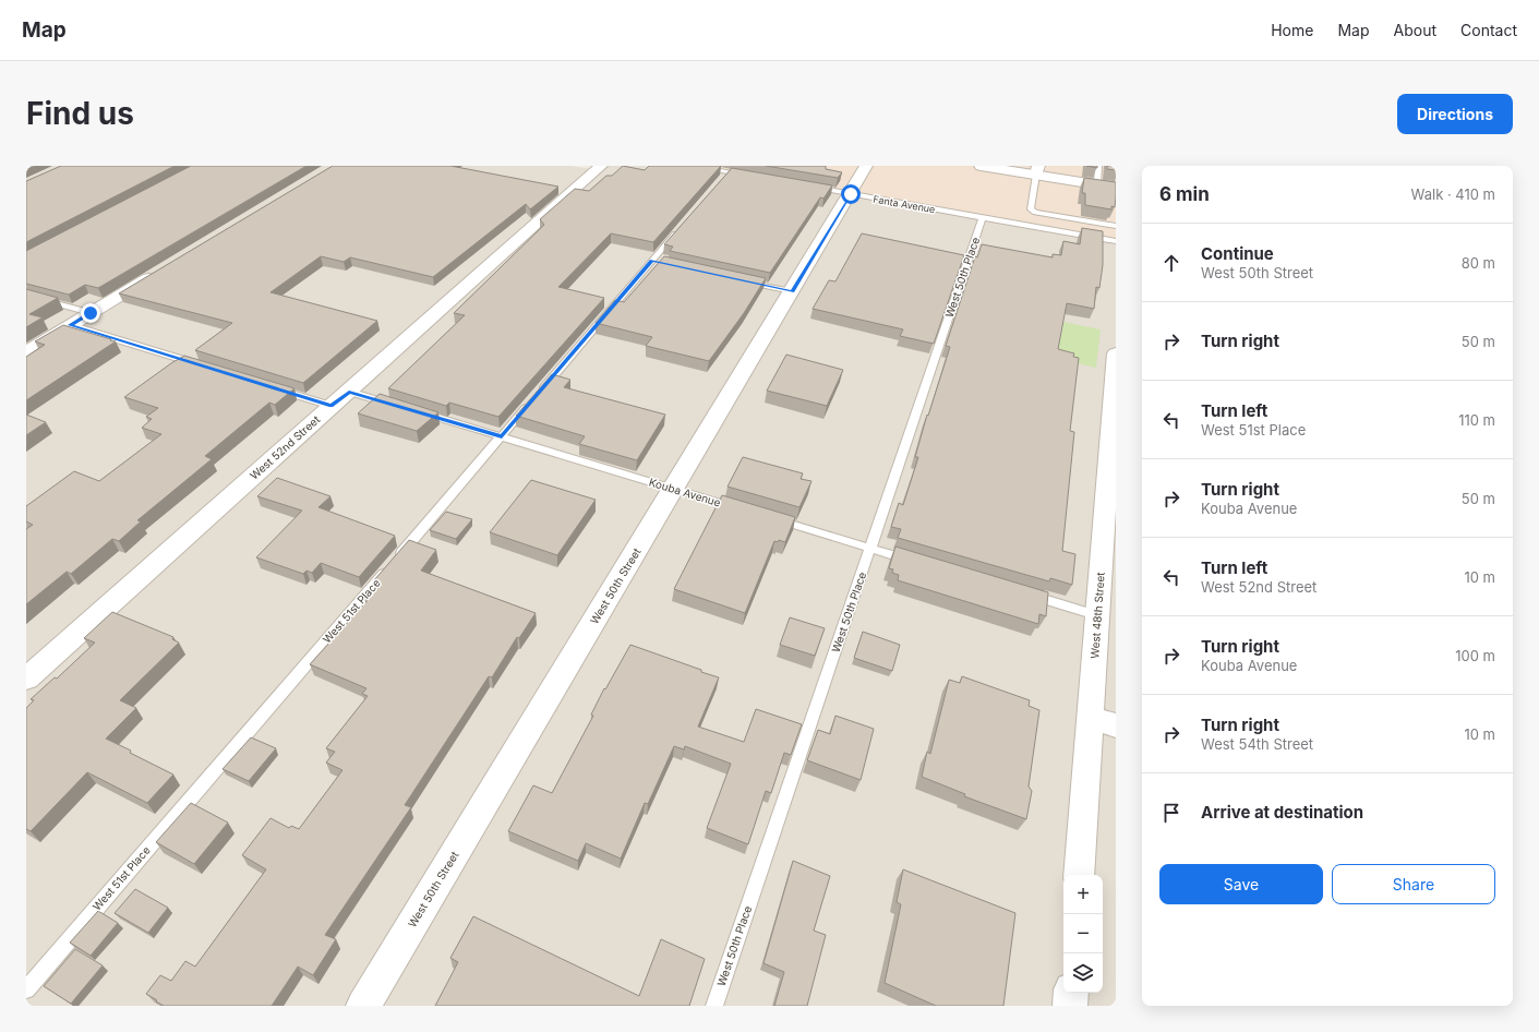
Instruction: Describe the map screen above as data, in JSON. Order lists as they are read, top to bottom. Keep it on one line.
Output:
{"streets":{"street":["West 52nd Street","West 50th Street","West 48th Street"],"lane":["Fanta Avenue","West 50th Place","Kouba Avenue","West 51st Place"]},"crossings":[["Fanta Avenue","West 50th Place"],["Fanta Avenue","West 50th Street"],["Kouba Avenue","West 50th Street"],["Kouba Avenue","West 51st Place"]],"page":{"header":"Map","nav":["Home","Map","About","Contact"],"buttons":["Directions",["Save","Share"]],"title":"Find us","heading":["6 min","Walk · 410 m"],"list":[["Continue","West 50th Street","80 m"],["Turn right","50 m"],["Turn left","West 51st Place","110 m"],["Turn right","Kouba Avenue","50 m"],["Turn left","West 52nd Street","10 m"],["Turn right","Kouba Avenue","100 m"],["Turn right","West 54th Street","10 m"],"Arrive at destination"],"map_buttons":["+","−"]}}
